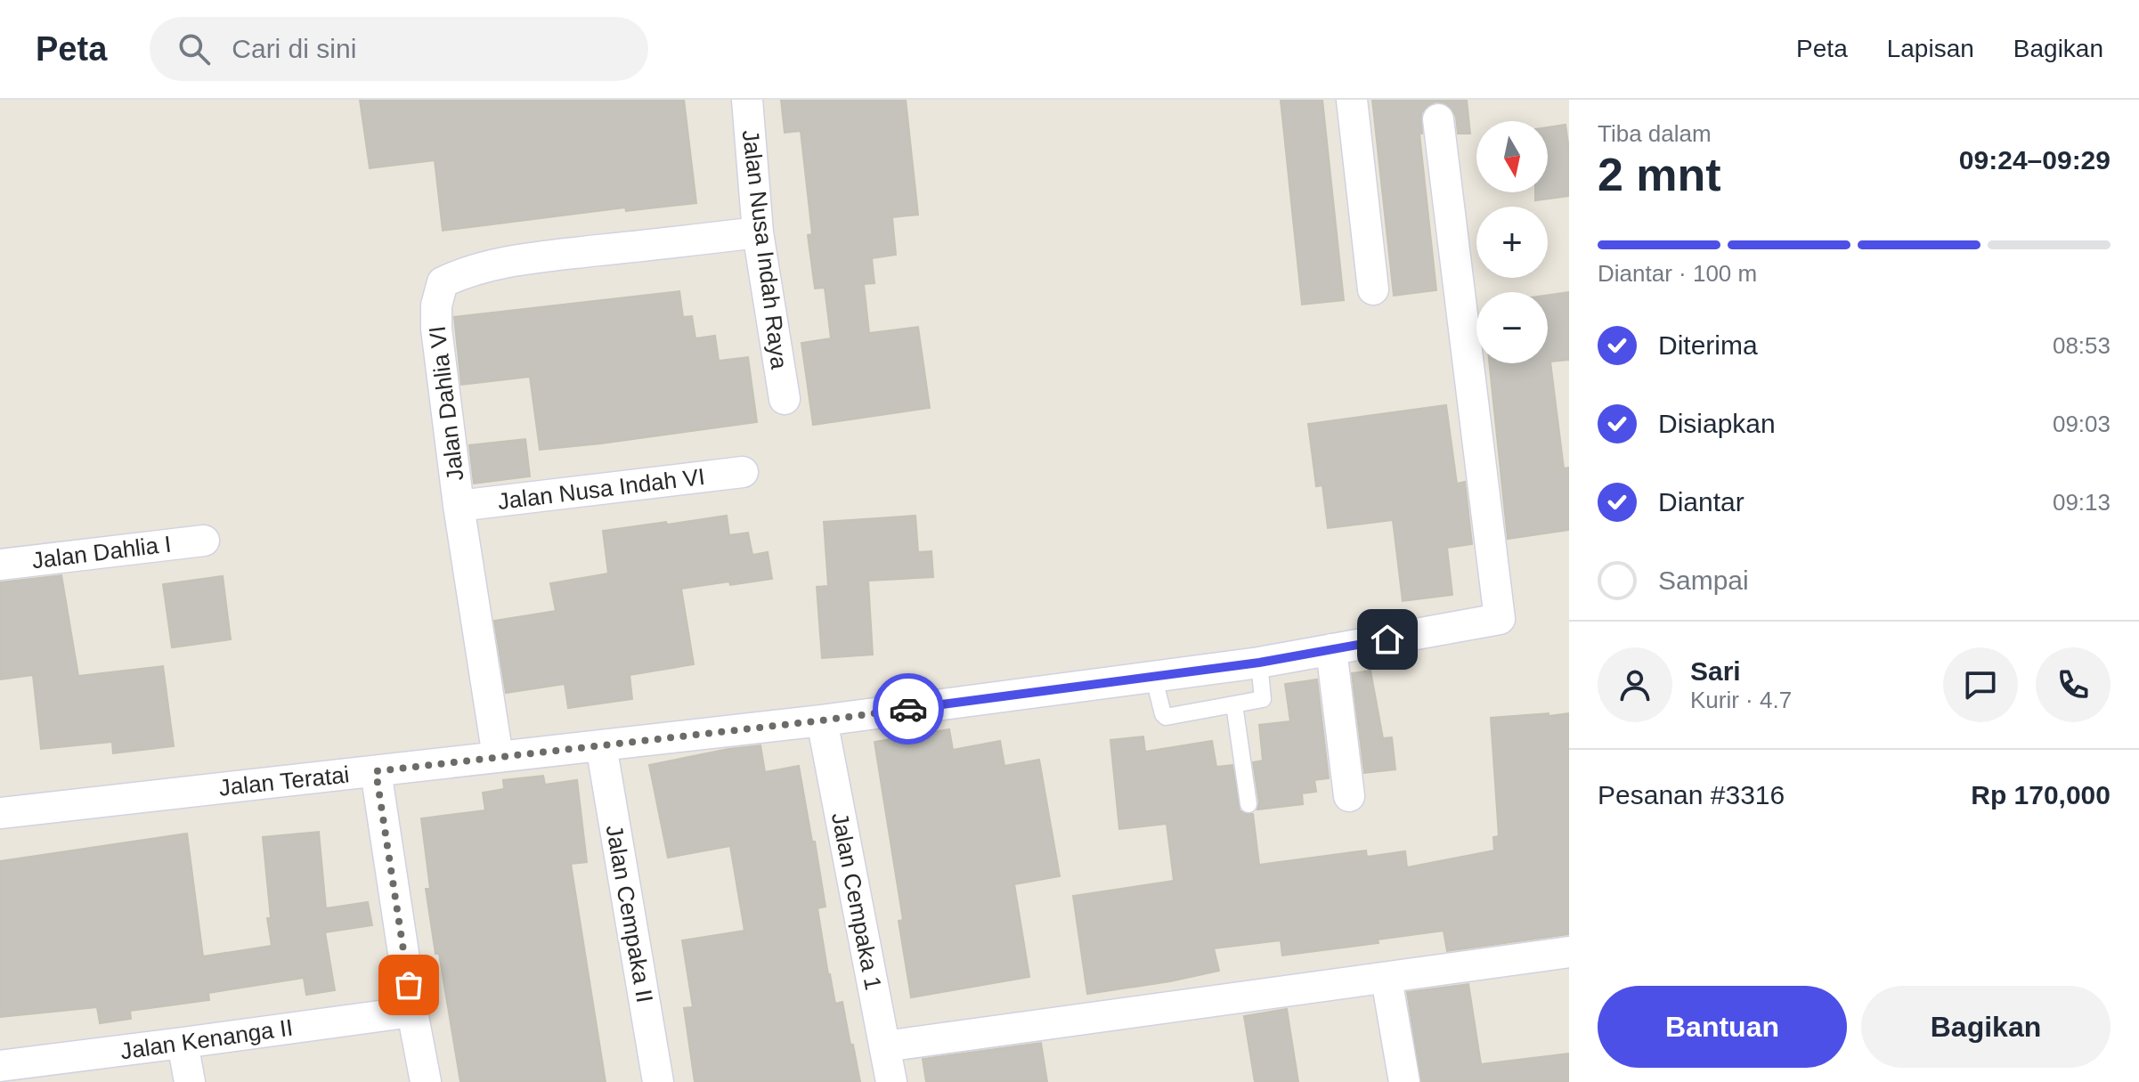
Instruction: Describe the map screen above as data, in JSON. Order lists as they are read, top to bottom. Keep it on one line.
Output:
{"streets":{"street":["Jalan Nusa Indah Raya","Jalan Dahlia VI","Jalan Nusa Indah VI","Jalan Dahlia I","Jalan Teratai","Jalan Cempaka 1","Jalan Cempaka II","Jalan Kenanga II"]},"crossings":[["Jalan Nusa Indah Raya","Jalan Dahlia VI"],["Jalan Dahlia VI","Jalan Nusa Indah VI"],["Jalan Dahlia VI","Jalan Teratai"],["Jalan Teratai","Jalan Cempaka 1"],["Jalan Teratai","Jalan Cempaka II"]],"north":"bottom","page":{"header":"Peta","search":"Cari di sini","nav":["Peta","Lapisan","Bagikan"],"heading":["2 mnt","Tiba dalam","09:24–09:29"],"panel":["Sari","Kurir · 4.7","Pesanan #3316","Rp 170,000"],"map_buttons":["+","−"],"bar":"Diantar · 100 m","list":[["Diterima","08:53"],["Disiapkan","09:03"],["Diantar","09:13"],"Sampai"],"buttons":["Bantuan","Bagikan"]}}
